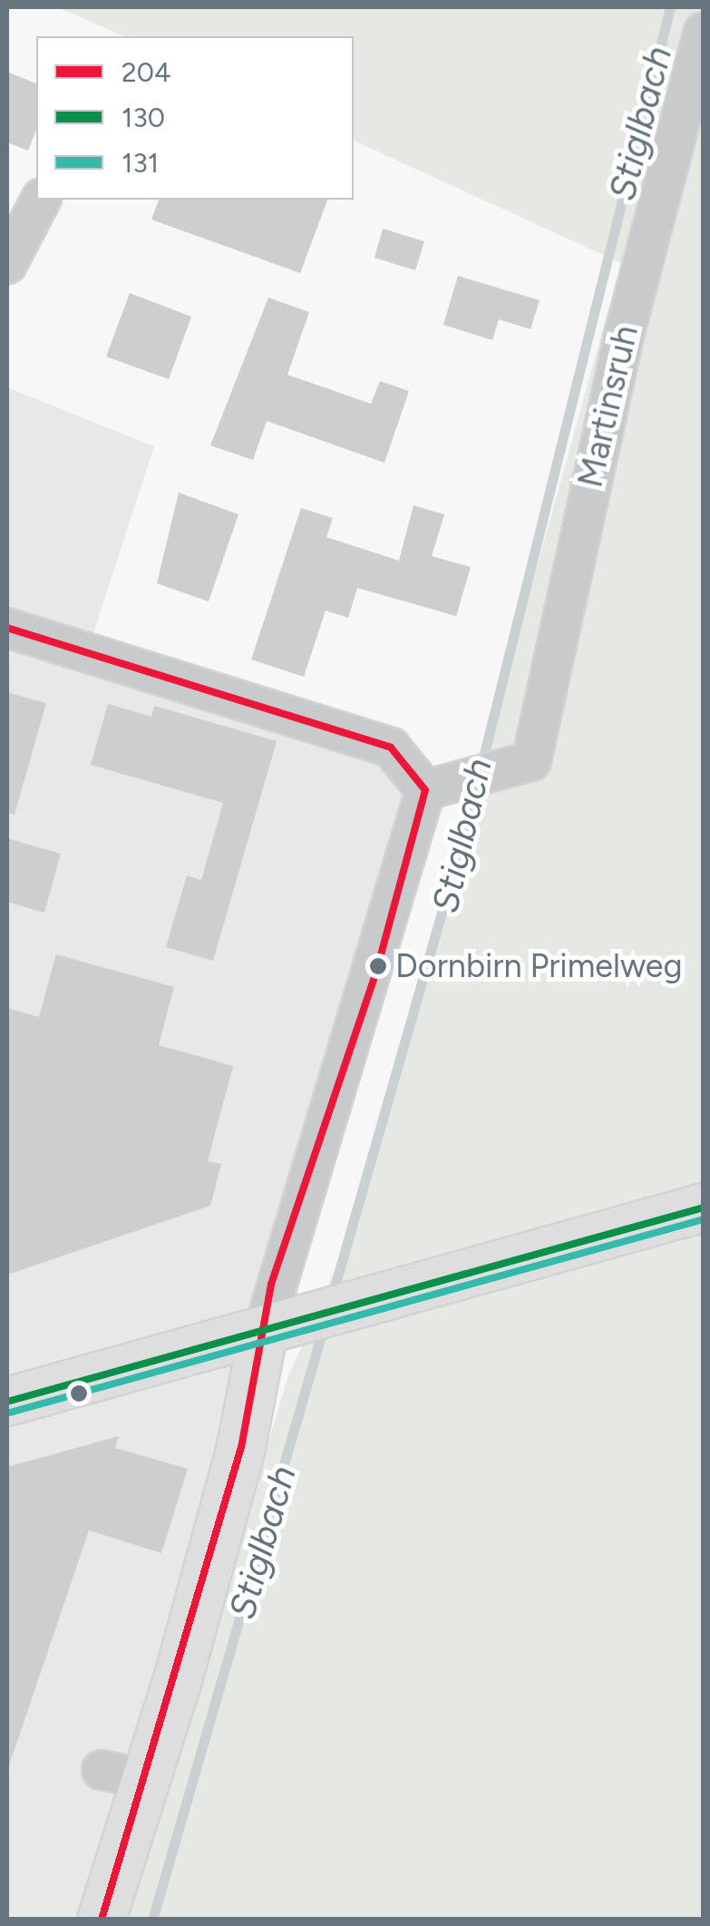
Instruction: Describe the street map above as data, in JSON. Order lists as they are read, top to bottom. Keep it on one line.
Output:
{"streets":{"street":["Martinsruh"]},"water":["Stiglbach"],"places":["Dornbirn Primelweg"],"lines":["transit line 204","transit line 130","transit line 131"],"legend":["204","130","131"]}
